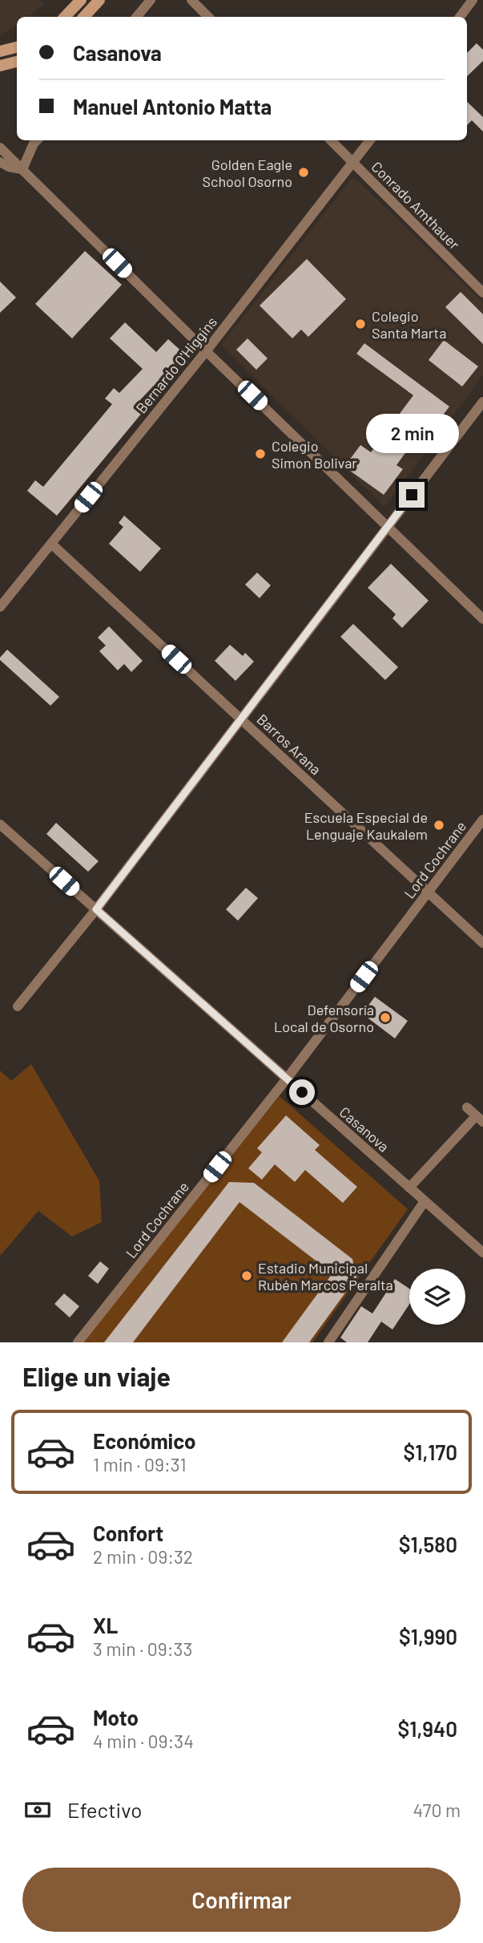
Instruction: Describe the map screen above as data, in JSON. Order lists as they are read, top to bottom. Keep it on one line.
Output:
{"streets":{"street":["Conrado Amthauer","Bernardo O'Higgins","Barros Arana","Lord Cochrane","Casanova"]},"crossings":[["Conrado Amthauer","Bernardo O'Higgins"],["Bernardo O'Higgins","Barros Arana"],["Barros Arana","Lord Cochrane"],["Lord Cochrane","Casanova"]],"places":["Golden Eagle School Osorno","Colegio Santa Marta","Colegio Simon Bolivar","Escuela Especial de Lenguaje Kaukalem","Defensoría Local de Osorno","Estadio Municipal Rubén Marcos Peralta"],"page":{"banner":["Casanova","Manuel Antonio Matta"],"bubble":"2 min","heading":"Elige un viaje","list":[{"name":"Económico","note":"1 min · 09:31","value":"$1,170"},{"name":"Confort","note":"2 min · 09:32","value":"$1,580"},{"name":"XL","note":"3 min · 09:33","value":"$1,990"},{"name":"Moto","note":"4 min · 09:34","value":"$1,940"}],"pay":["Efectivo","470 m"],"buttons":"Confirmar"}}
